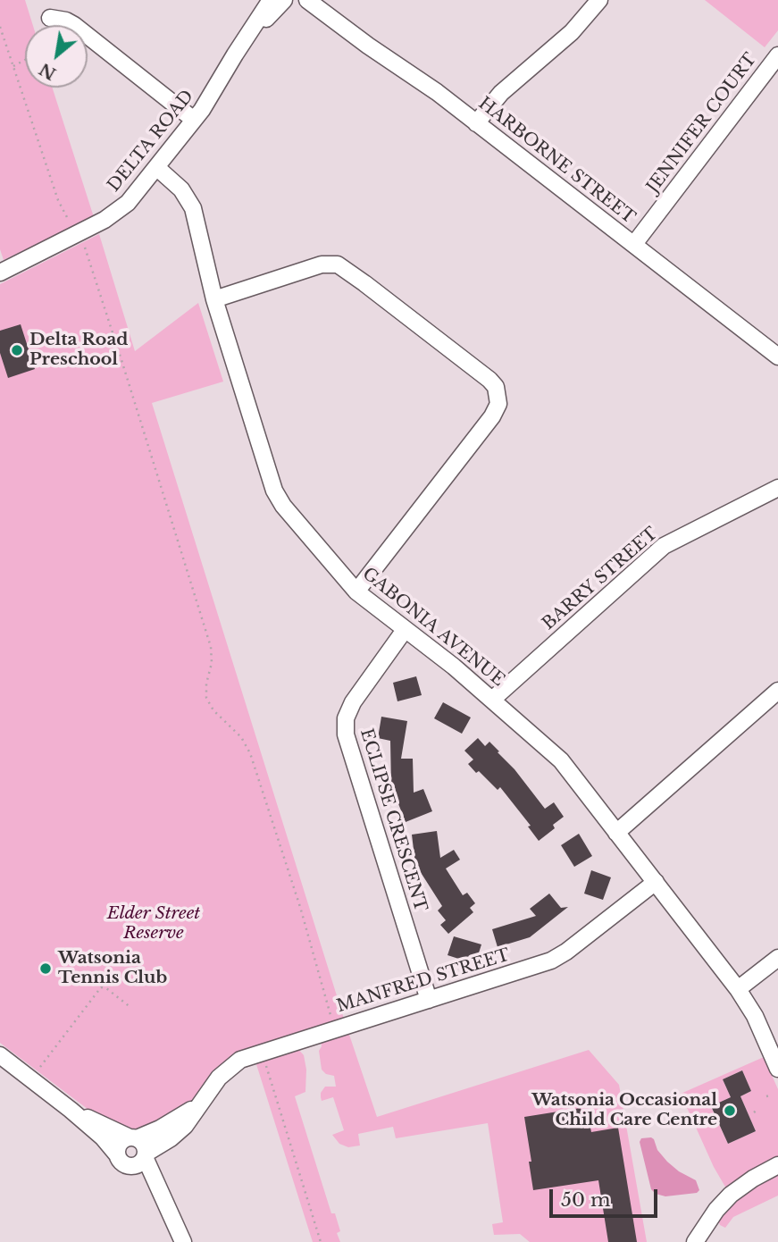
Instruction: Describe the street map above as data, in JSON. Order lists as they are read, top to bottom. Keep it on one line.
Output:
{"streets":{"street":["JENNIFER COURT","DELTA ROAD","HARBORNE STREET","BARRY STREET","GABONIA AVENUE","ECLIPSE CRESCENT","MANFRED STREET"]},"crossings":[["JENNIFER COURT","HARBORNE STREET"],["DELTA ROAD","GABONIA AVENUE"],["BARRY STREET","GABONIA AVENUE"],["GABONIA AVENUE","ECLIPSE CRESCENT"],["GABONIA AVENUE","MANFRED STREET"],["ECLIPSE CRESCENT","MANFRED STREET"]],"parks":["Elder Street Reserve"],"places":["Delta Road Preschool","Watsonia Tennis Club","Watsonia Occasional Child Care Centre"],"scale_bar":"50 m","north":"bottom left"}
